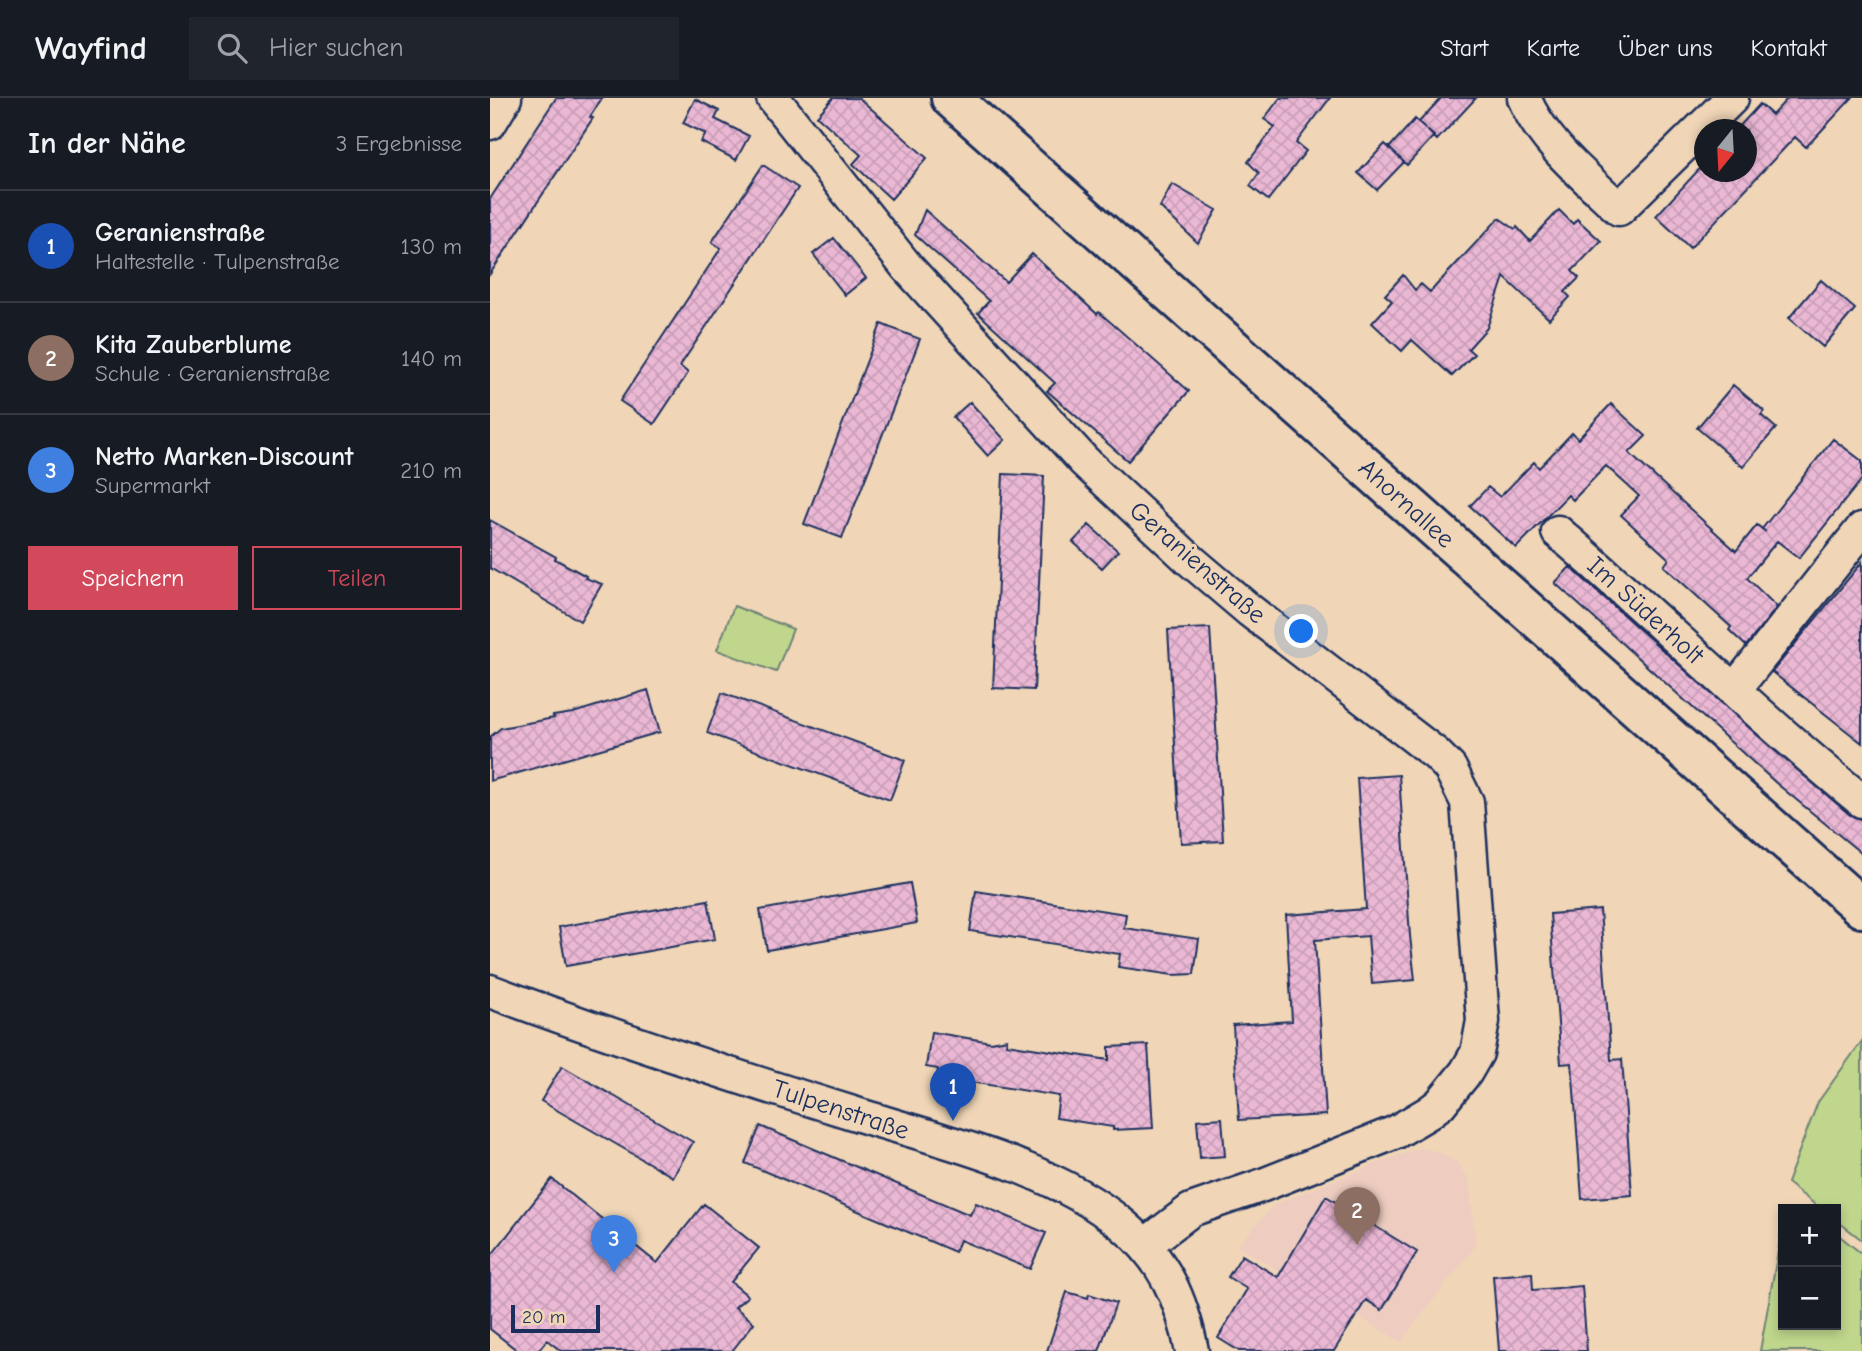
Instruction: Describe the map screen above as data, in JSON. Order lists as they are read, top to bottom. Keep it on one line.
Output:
{"streets":{"main road":["Ahornallee"],"street":["Geranienstraße","Im Süderholt","Tulpenstraße"]},"crossings":[["Geranienstraße","Tulpenstraße"]],"scale_bar":"20 m","north":"bottom","page":{"header":"Wayfind","search":"Hier suchen","nav":["Start","Karte","Über uns","Kontakt"],"heading":["In der Nähe","3 Ergebnisse"],"list":[{"mark":"1","name":"Geranienstraße","note":"Haltestelle · Tulpenstraße","value":"130 m"},{"mark":"2","name":"Kita Zauberblume","note":"Schule · Geranienstraße","value":"140 m"},{"mark":"3","name":"Netto Marken-Discount","note":"Supermarkt","value":"210 m"}],"buttons":["Speichern","Teilen"],"pins":["1","2","3"],"map_buttons":["+","−"],"scale":"20 m"}}
